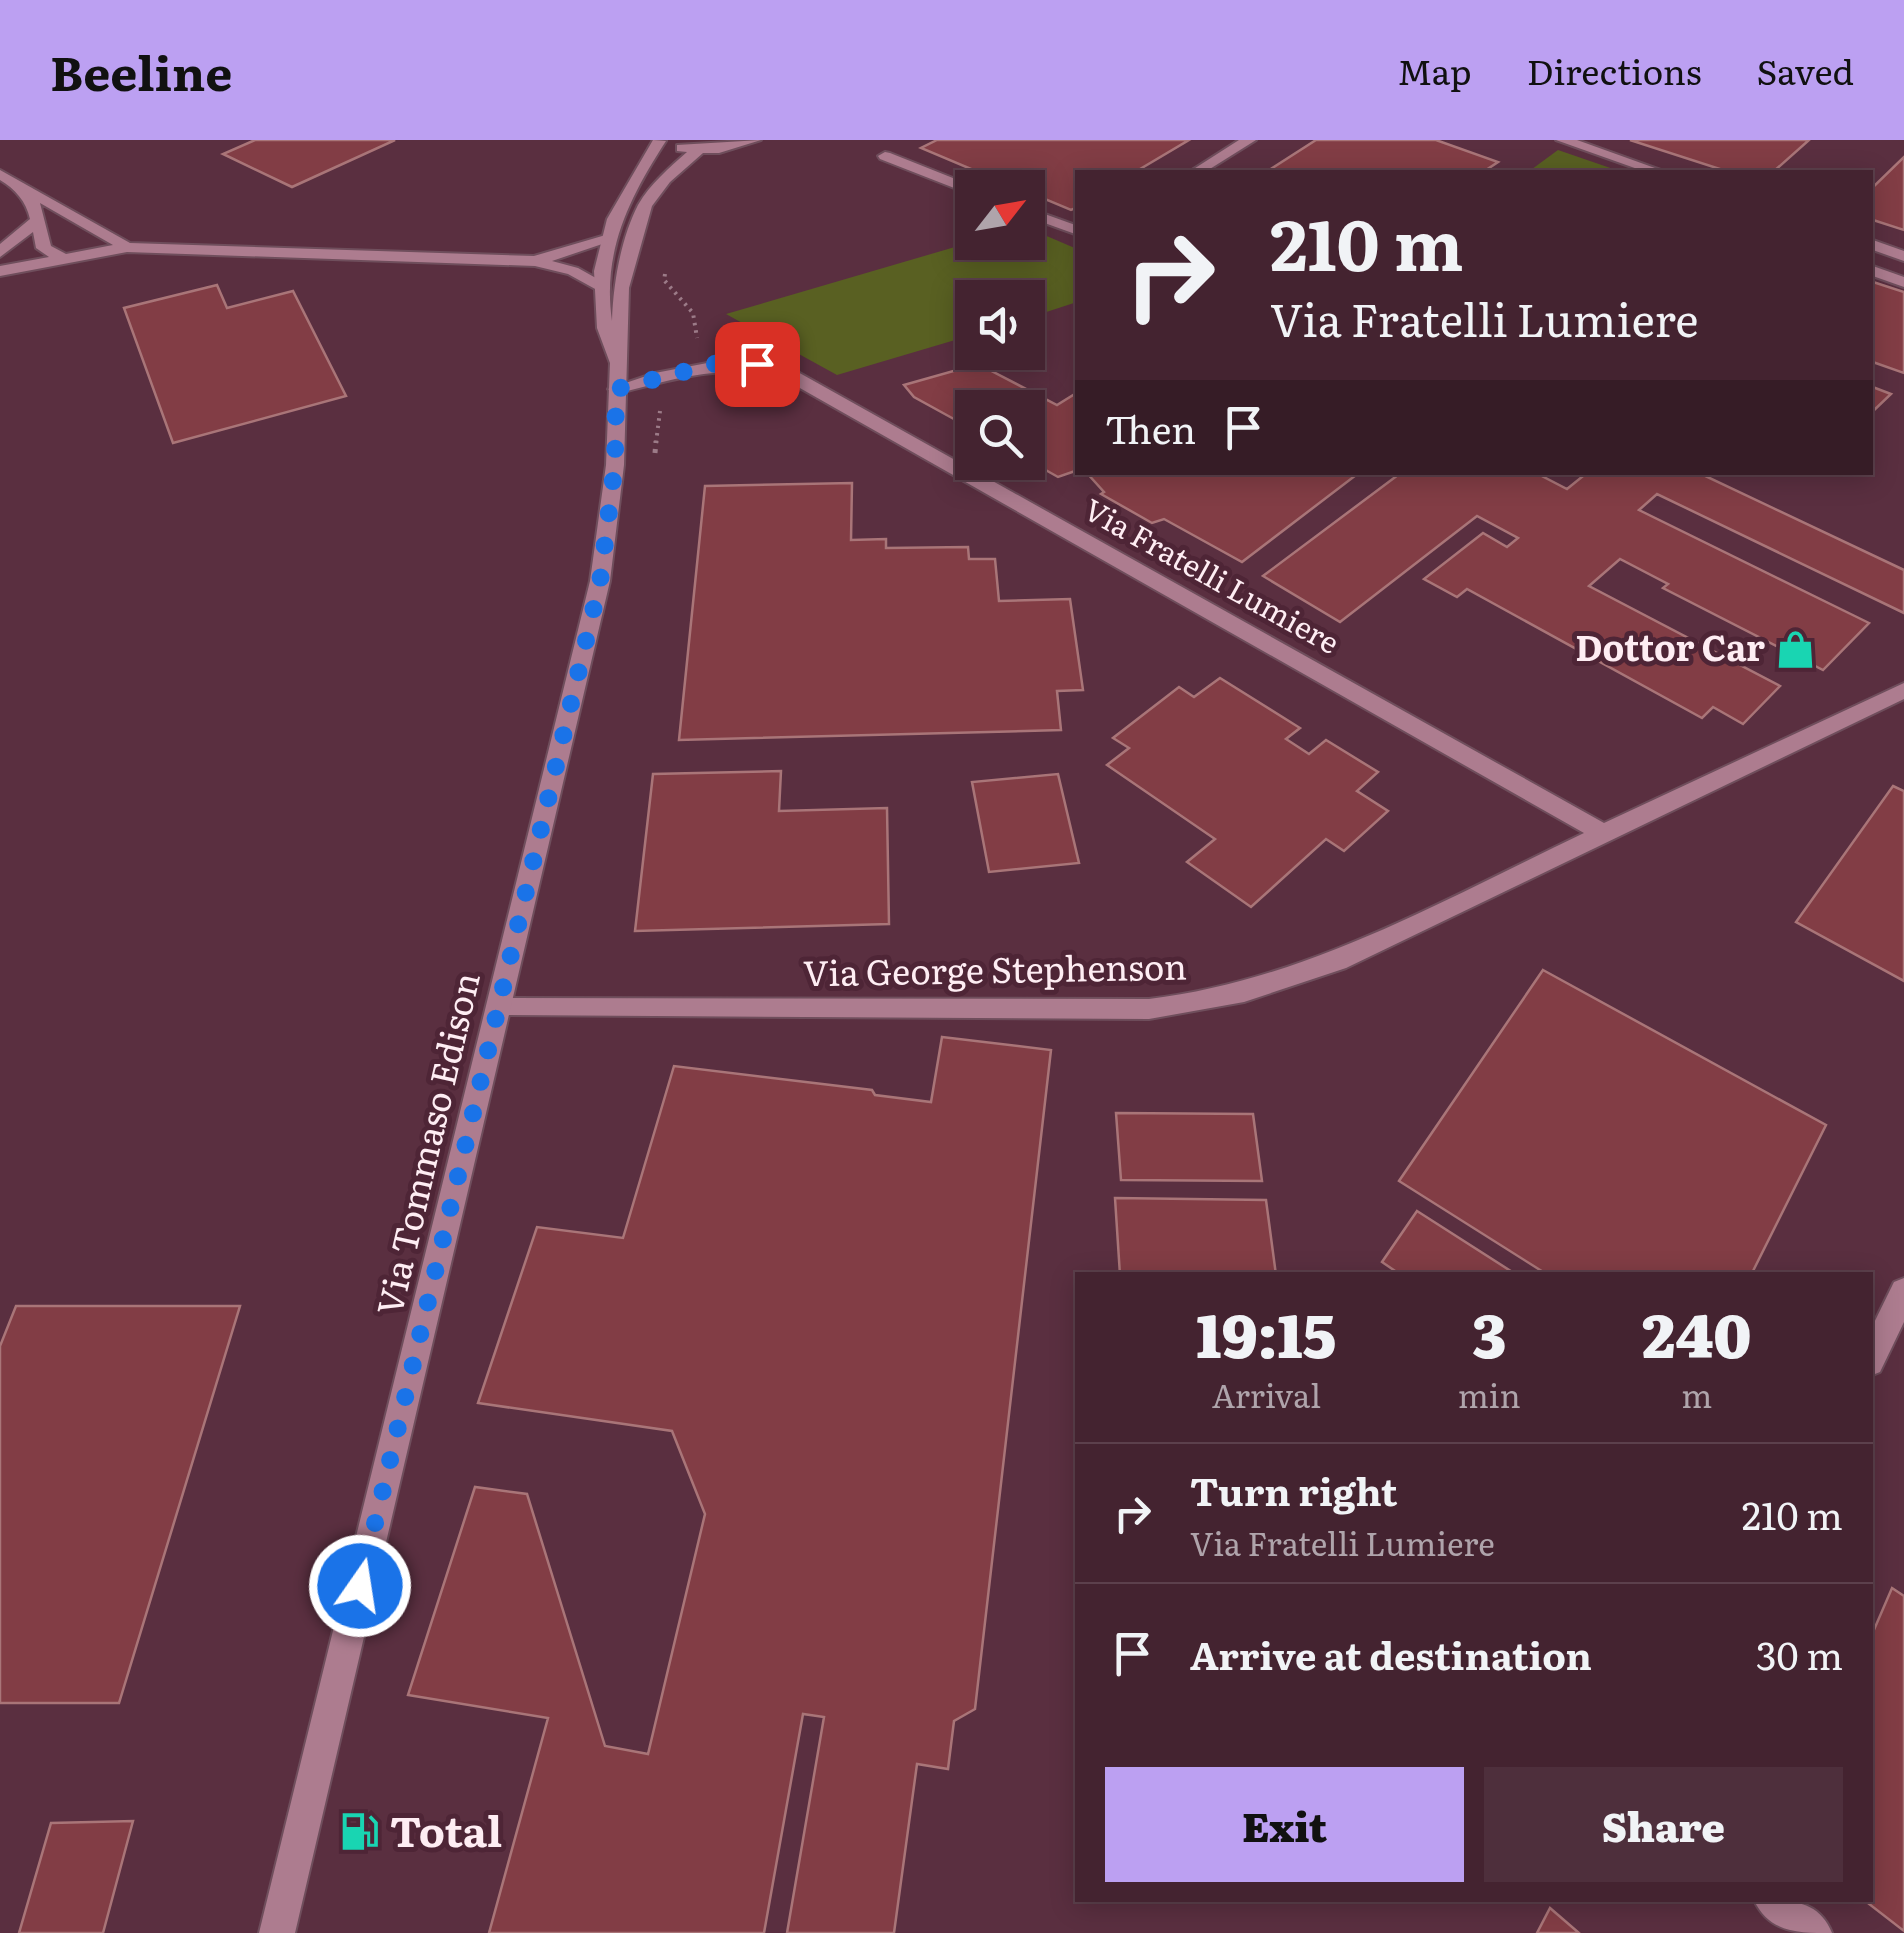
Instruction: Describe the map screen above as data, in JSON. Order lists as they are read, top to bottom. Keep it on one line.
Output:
{"streets":{"street":["Via Fratelli Lumiere","Via George Stephenson","Via Tommaso Edison"]},"crossings":[["Via Fratelli Lumiere","Via George Stephenson"],["Via Fratelli Lumiere","Via Tommaso Edison"],["Via George Stephenson","Via Tommaso Edison"]],"places":{"shop":["Dottor Car"],"fuel station":["Total"]},"north":"top right","page":{"header":"Beeline","nav":["Map","Directions","Saved"],"turn":["210 m","Via Fratelli Lumiere"],"then":"Then","eta":["19:15","Arrival","3","min","240","m"],"list":[{"name":"Turn right","note":"Via Fratelli Lumiere","value":"210 m"},{"name":"Arrive at destination","value":"30 m"}],"buttons":["Exit","Share"]}}
